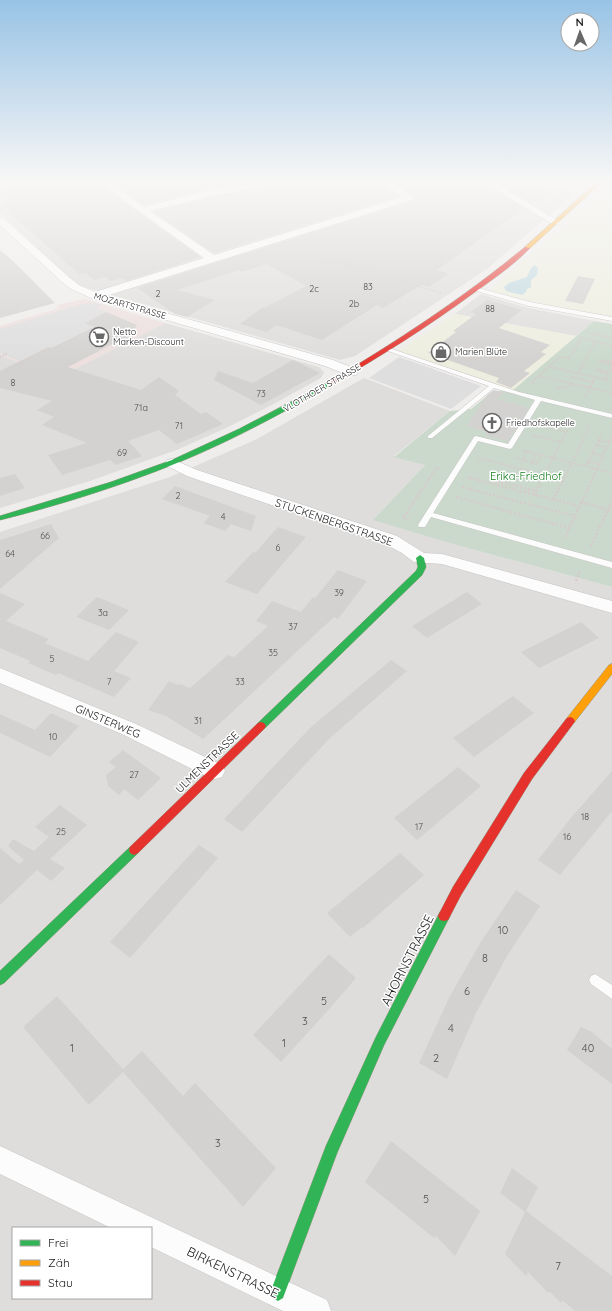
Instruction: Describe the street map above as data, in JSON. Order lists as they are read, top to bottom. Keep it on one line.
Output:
{"streets":{"street":["MOZARTSTRASSE","VLOTHOER STRASSE","STUCKENBERGSTRASSE","GINSTERWEG","ULMENSTRASSE","AHORNSTRASSE","BIRKENSTRASSE"]},"crossings":[["MOZARTSTRASSE","VLOTHOER STRASSE"],["VLOTHOER STRASSE","STUCKENBERGSTRASSE"],["STUCKENBERGSTRASSE","ULMENSTRASSE"],["GINSTERWEG","ULMENSTRASSE"],["AHORNSTRASSE","BIRKENSTRASSE"]],"parks":["Erika-Friedhof"],"places":{"supermarket":["Netto Marken-Discount"],"shop":["Marien Blüte"],"church":["Friedhofskapelle"]},"house_numbers":["83","2c","2","2b","88","8","73","71a","71","69","2","4","66","6","64","39","3a","37","35","5","7","33","31","10","27","18","17","25","16","10","8","6","5","3","4","1","1","40","2","3","5","7"],"legend":["Frei","Zäh","Stau"],"north":"top"}
